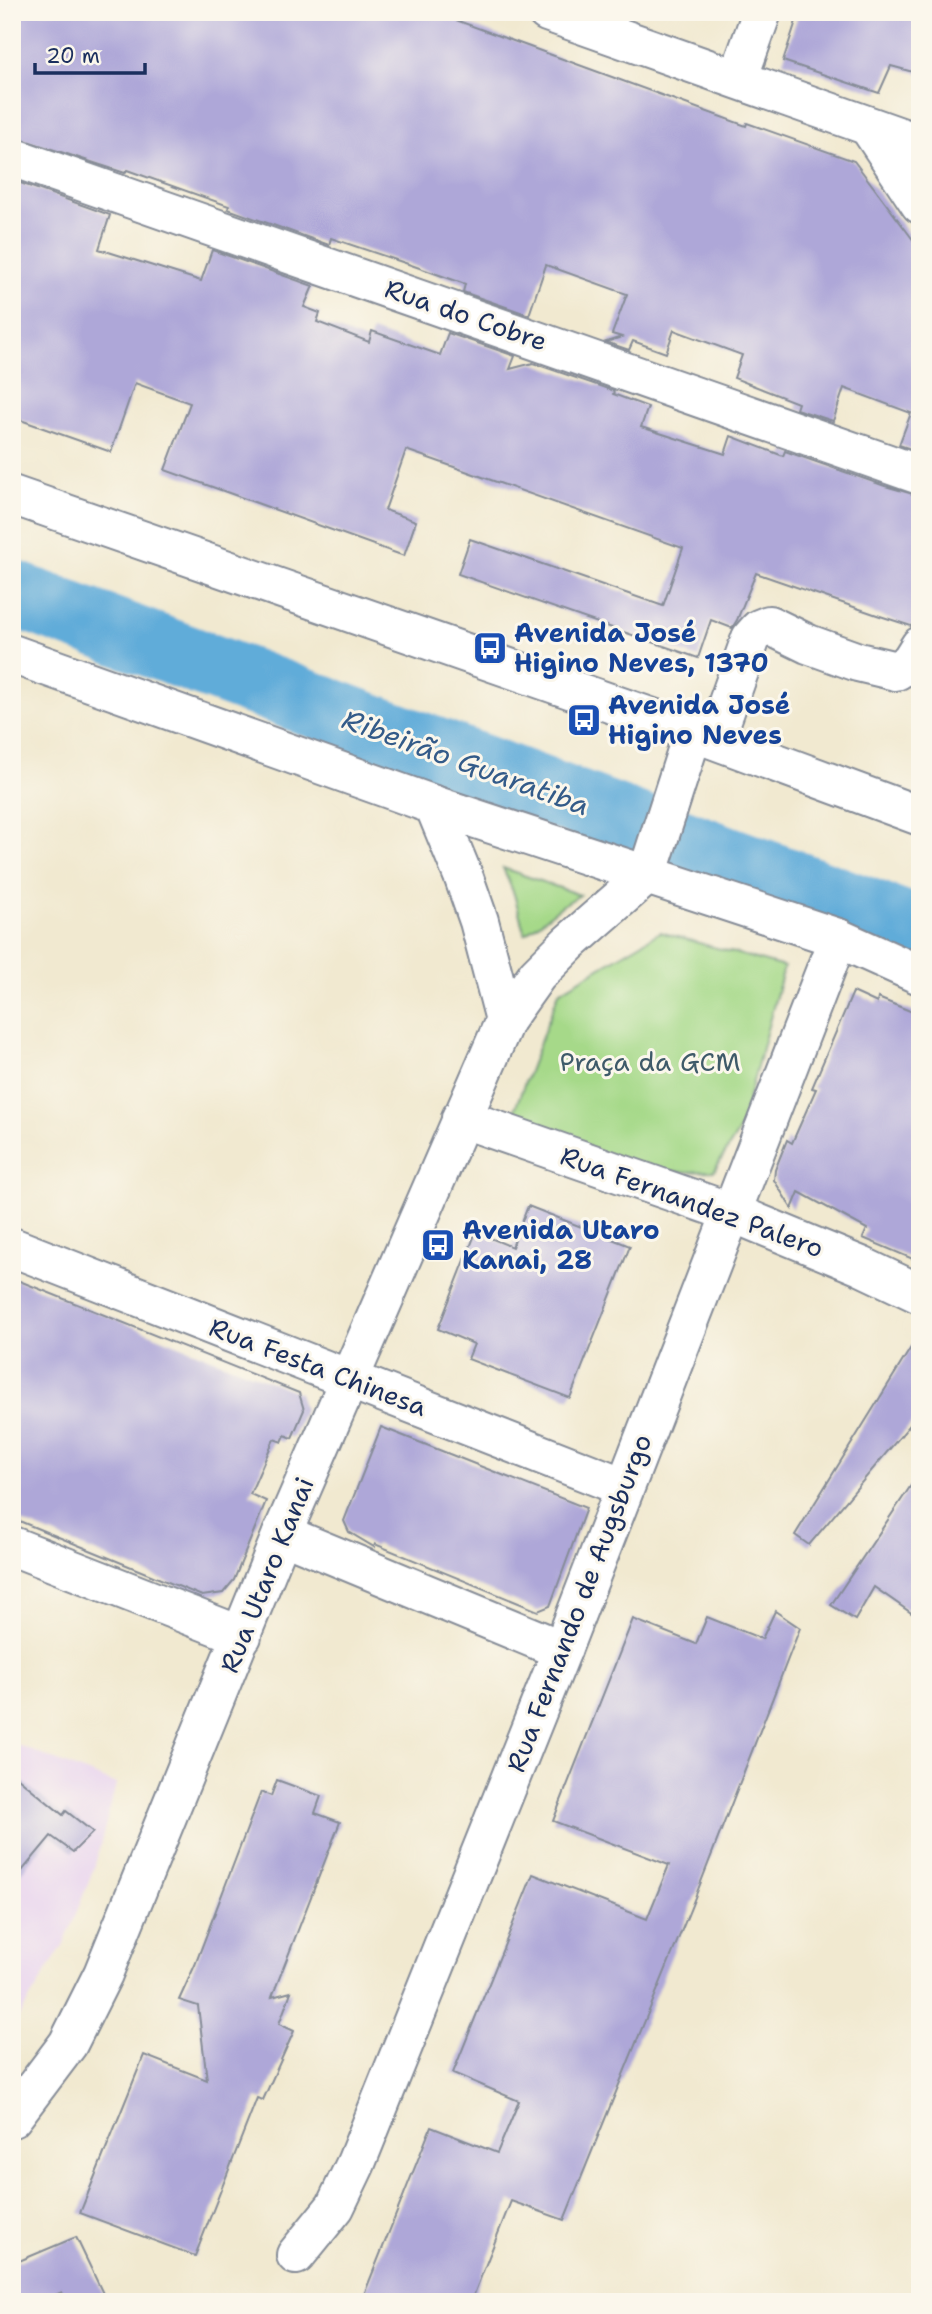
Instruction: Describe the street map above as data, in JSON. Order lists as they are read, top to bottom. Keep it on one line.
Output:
{"streets":{"street":["Rua do Cobre","Rua Fernandez Palero","Rua Festa Chinesa","Rua Utaro Kanai","Rua Fernando de Augsburgo"]},"crossings":[["Rua Fernandez Palero","Rua Utaro Kanai"],["Rua Fernandez Palero","Rua Fernando de Augsburgo"],["Rua Festa Chinesa","Rua Utaro Kanai"],["Rua Festa Chinesa","Rua Fernando de Augsburgo"]],"water":["Ribeirão Guaratiba"],"parks":["Praça da GCM"],"places":{"bus stop":["Avenida José Higino Neves, 1370","Avenida José Higino Neves","Avenida Utaro Kanai, 28"]},"scale_bar":"20 m"}
